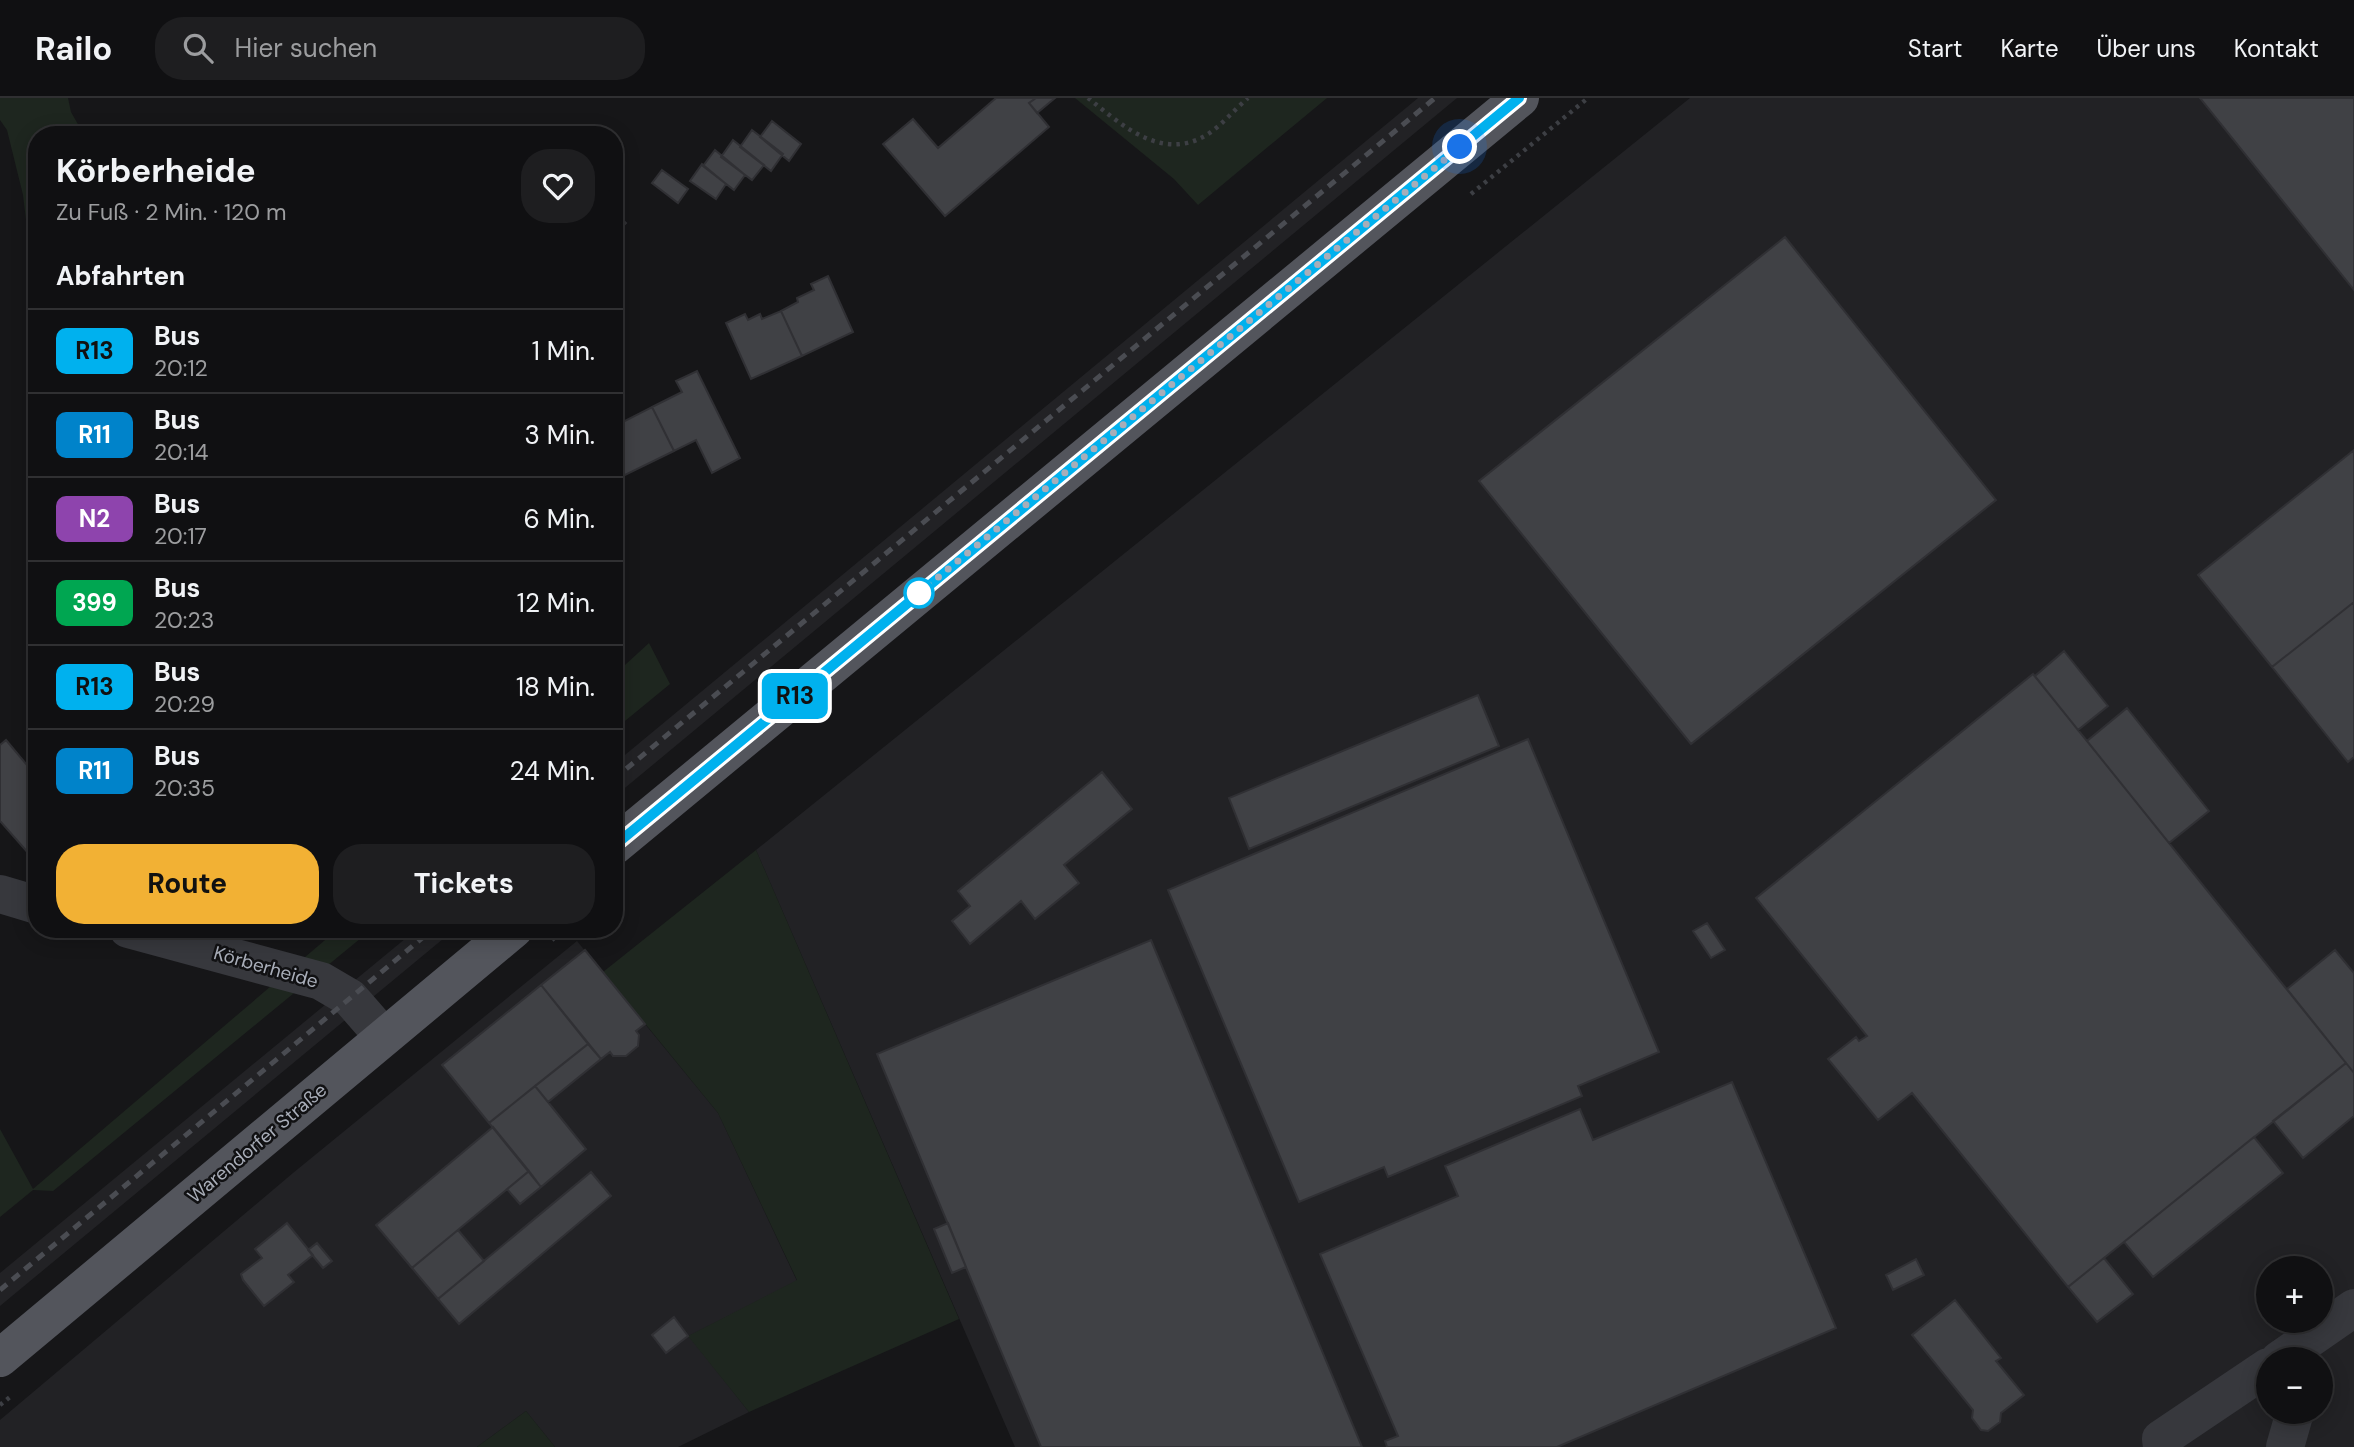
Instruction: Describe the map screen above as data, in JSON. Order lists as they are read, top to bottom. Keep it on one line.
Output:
{"streets":{"main road":["Warendorfer Straße"],"street":["Körberheide"]},"crossings":[["Körberheide","Warendorfer Straße"]],"lines":["bus line R13"],"page":{"header":"Railo","search":"Hier suchen","nav":["Start","Karte","Über uns","Kontakt"],"on_map":"R13","heading":[["Körberheide","Zu Fuß · 2 Min. · 120 m"],"Abfahrten"],"list":[{"mark":"R13","name":"Bus","note":"20:12","value":"1 Min."},{"mark":"R11","name":"Bus","note":"20:14","value":"3 Min."},{"mark":"N2","name":"Bus","note":"20:17","value":"6 Min."},{"mark":"399","name":"Bus","note":"20:23","value":"12 Min."},{"mark":"R13","name":"Bus","note":"20:29","value":"18 Min."},{"mark":"R11","name":"Bus","note":"20:35","value":"24 Min."}],"buttons":["Route","Tickets"],"map_buttons":["+","−"]}}
